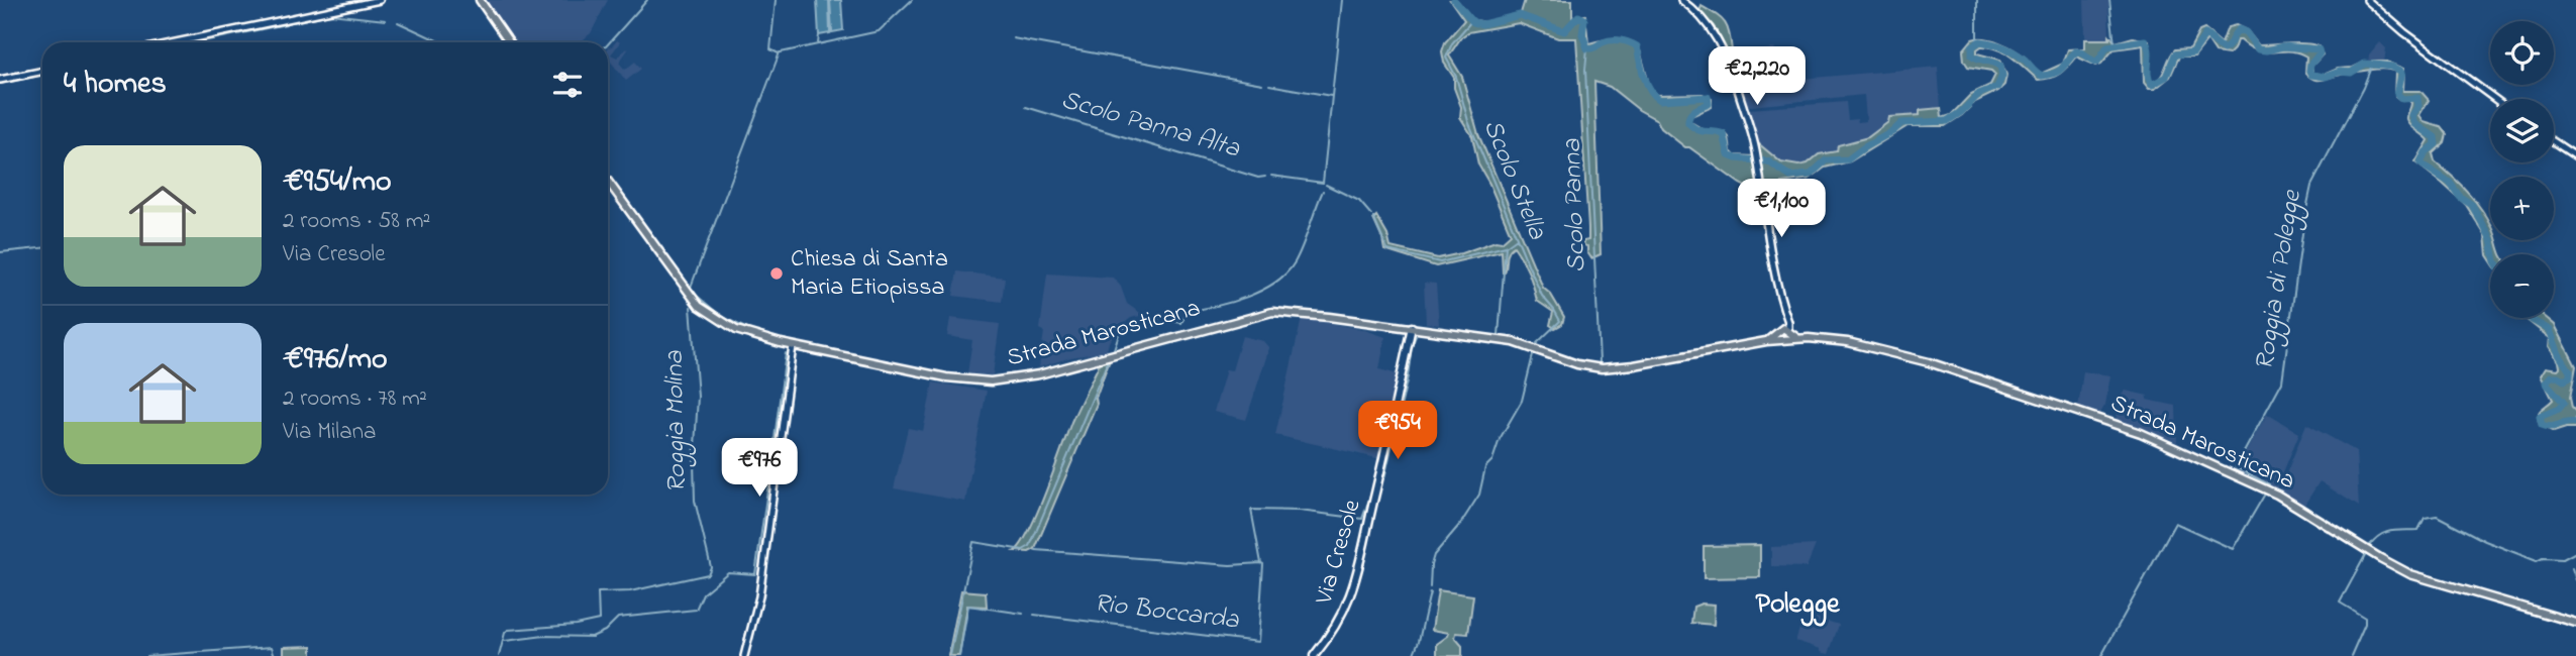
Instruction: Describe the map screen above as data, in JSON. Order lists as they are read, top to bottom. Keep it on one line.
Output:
{"streets":{"main road":["Strada Marosticana","Via Cresole"]},"crossings":[["Strada Marosticana","Via Cresole"]],"districts":["Polegge"],"water":["Scolo Panna Alta","Scolo Stella","Scolo Panna","Roggia di Polegge","Roggia Molina","Rio Boccarda"],"places":["Chiesa di Santa Maria Etiopissa"],"page":{"map_buttons":["+","−"],"heading":"4 homes","price":["€2,220","€1,100","€954","€976"],"list":[{"name":"€954/mo","note":"2 rooms · 58 m² · Via Cresole"},{"name":"€976/mo","note":"2 rooms · 78 m² · Via Milana"}]}}
